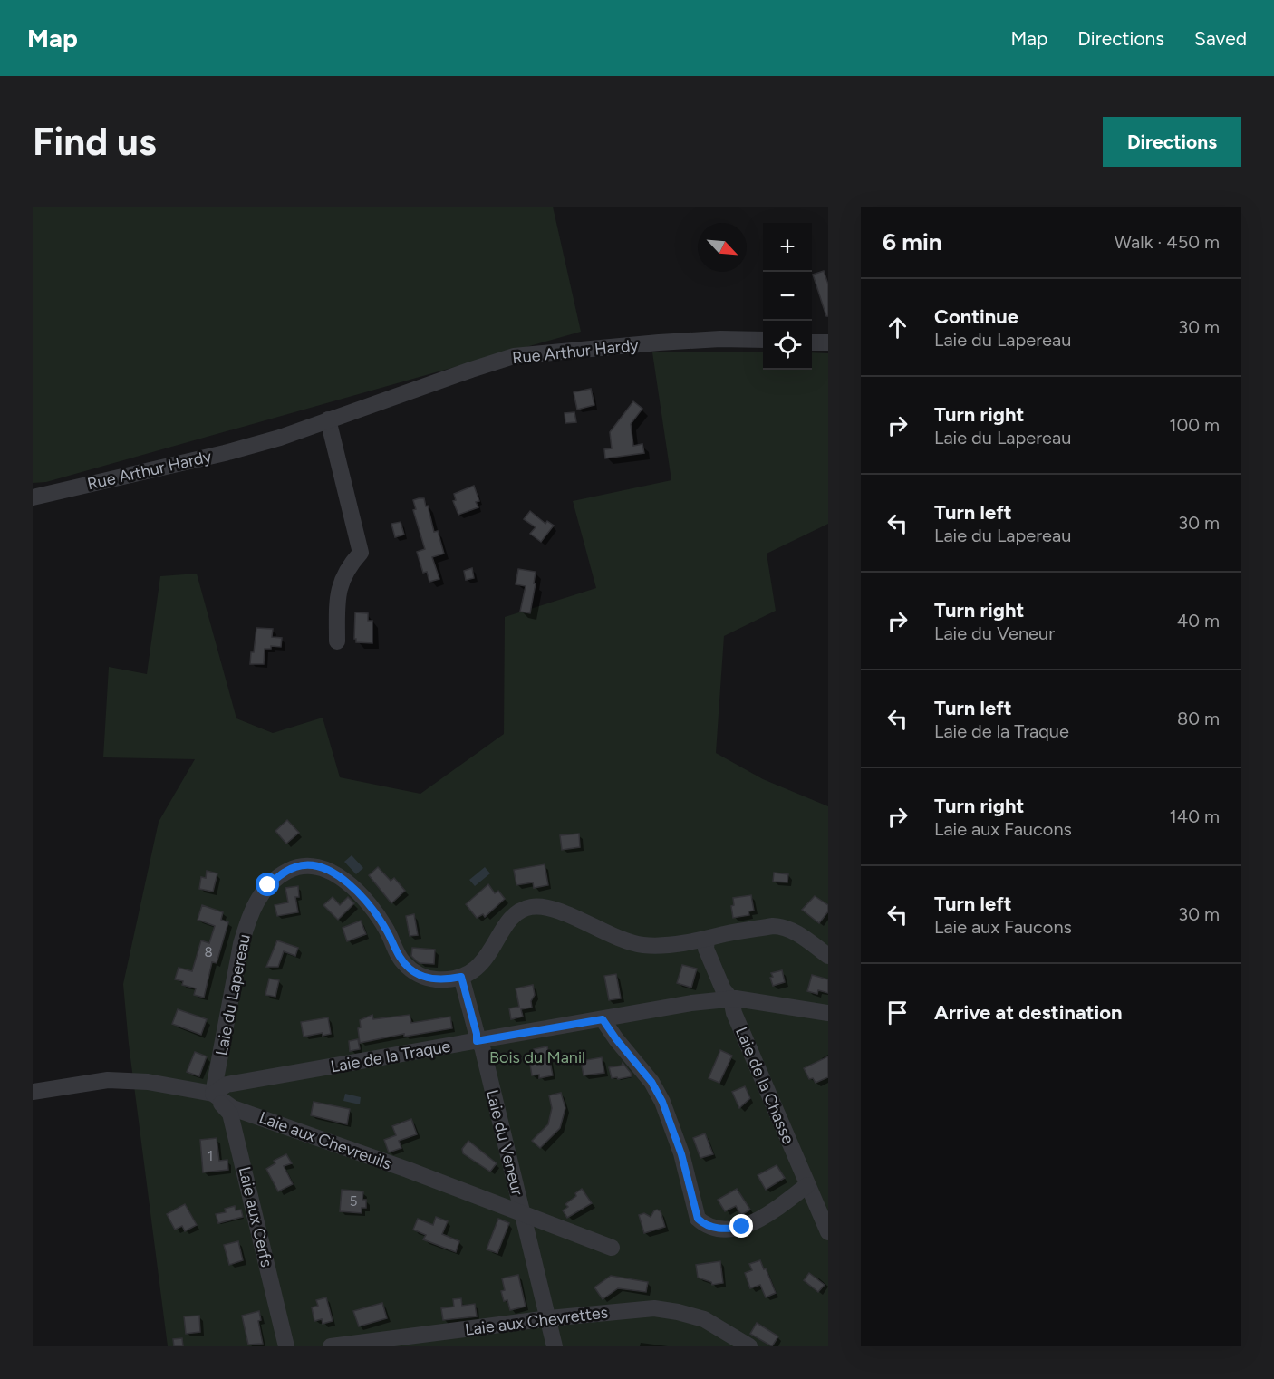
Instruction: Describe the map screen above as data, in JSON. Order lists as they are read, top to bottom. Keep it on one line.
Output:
{"streets":{"street":["Rue Arthur Hardy","Laie du Lapereau","Laie de la Traque","Laie de la Chasse","Laie aux Chevreuils","Laie du Veneur","Laie aux Cerfs","Laie aux Chevrettes"]},"crossings":[["Laie du Lapereau","Laie de la Traque"],["Laie du Lapereau","Laie aux Chevreuils"],["Laie du Lapereau","Laie du Veneur"],["Laie du Lapereau","Laie aux Cerfs"],["Laie de la Traque","Laie de la Chasse"],["Laie de la Traque","Laie aux Chevreuils"],["Laie de la Traque","Laie du Veneur"],["Laie de la Traque","Laie aux Cerfs"],["Laie aux Chevreuils","Laie du Veneur"],["Laie aux Chevreuils","Laie aux Cerfs"],["Laie du Veneur","Laie aux Chevrettes"]],"parks":["Bois du Manil"],"house_numbers":["8","1","5"],"north":"bottom right","page":{"header":"Map","nav":["Map","Directions","Saved"],"buttons":"Directions","title":"Find us","heading":["6 min","Walk · 450 m"],"map_buttons":["+","−"],"list":[["Continue","Laie du Lapereau","30 m"],["Turn right","Laie du Lapereau","100 m"],["Turn left","Laie du Lapereau","30 m"],["Turn right","Laie du Veneur","40 m"],["Turn left","Laie de la Traque","80 m"],["Turn right","Laie aux Faucons","140 m"],["Turn left","Laie aux Faucons","30 m"],"Arrive at destination"]}}
